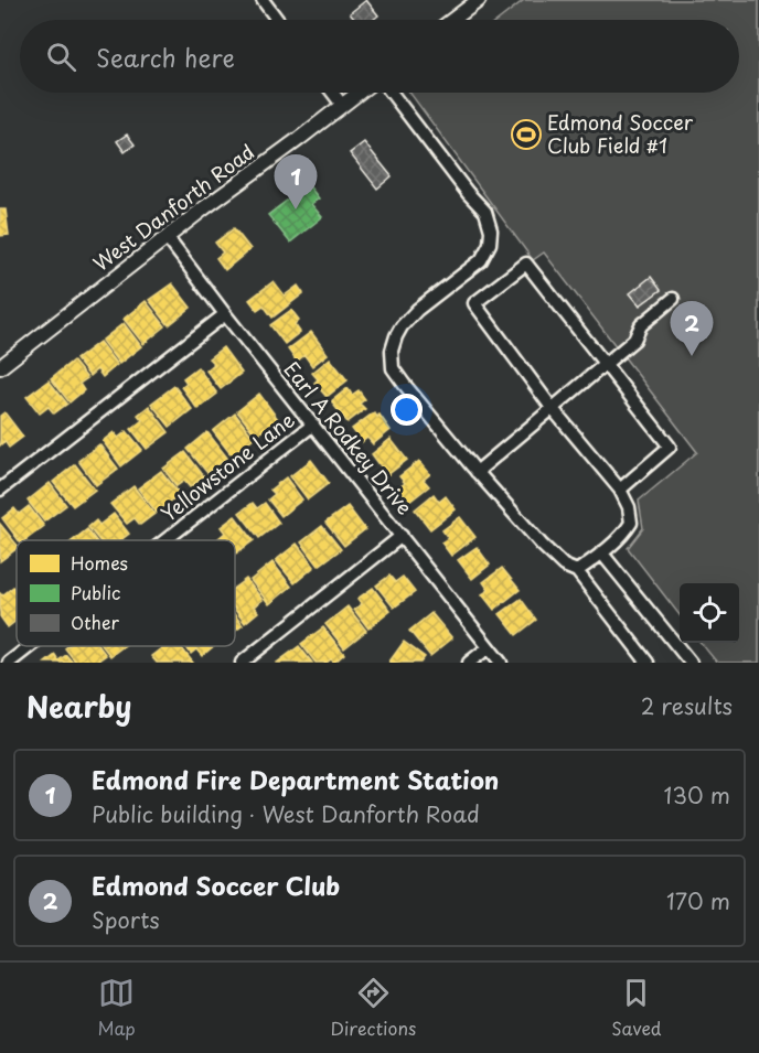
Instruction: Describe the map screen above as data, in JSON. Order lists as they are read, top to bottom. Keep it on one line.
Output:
{"streets":{"main road":["West Danforth Road"],"street":["Earl A Rodkey Drive","Yellowstone Lane"]},"crossings":[["West Danforth Road","Earl A Rodkey Drive"],["Earl A Rodkey Drive","Yellowstone Lane"]],"places":{"sports":["Edmond Soccer Club Field #1"]},"legend":["Homes","Public","Other"],"page":{"search":"Search here","pins":["1","2"],"heading":["Nearby","2 results"],"list":[{"mark":"1","name":"Edmond Fire Department Station","note":"Public building · West Danforth Road","value":"130 m"},{"mark":"2","name":"Edmond Soccer Club","note":"Sports","value":"170 m"}],"nav":["Map","Directions","Saved"]}}
